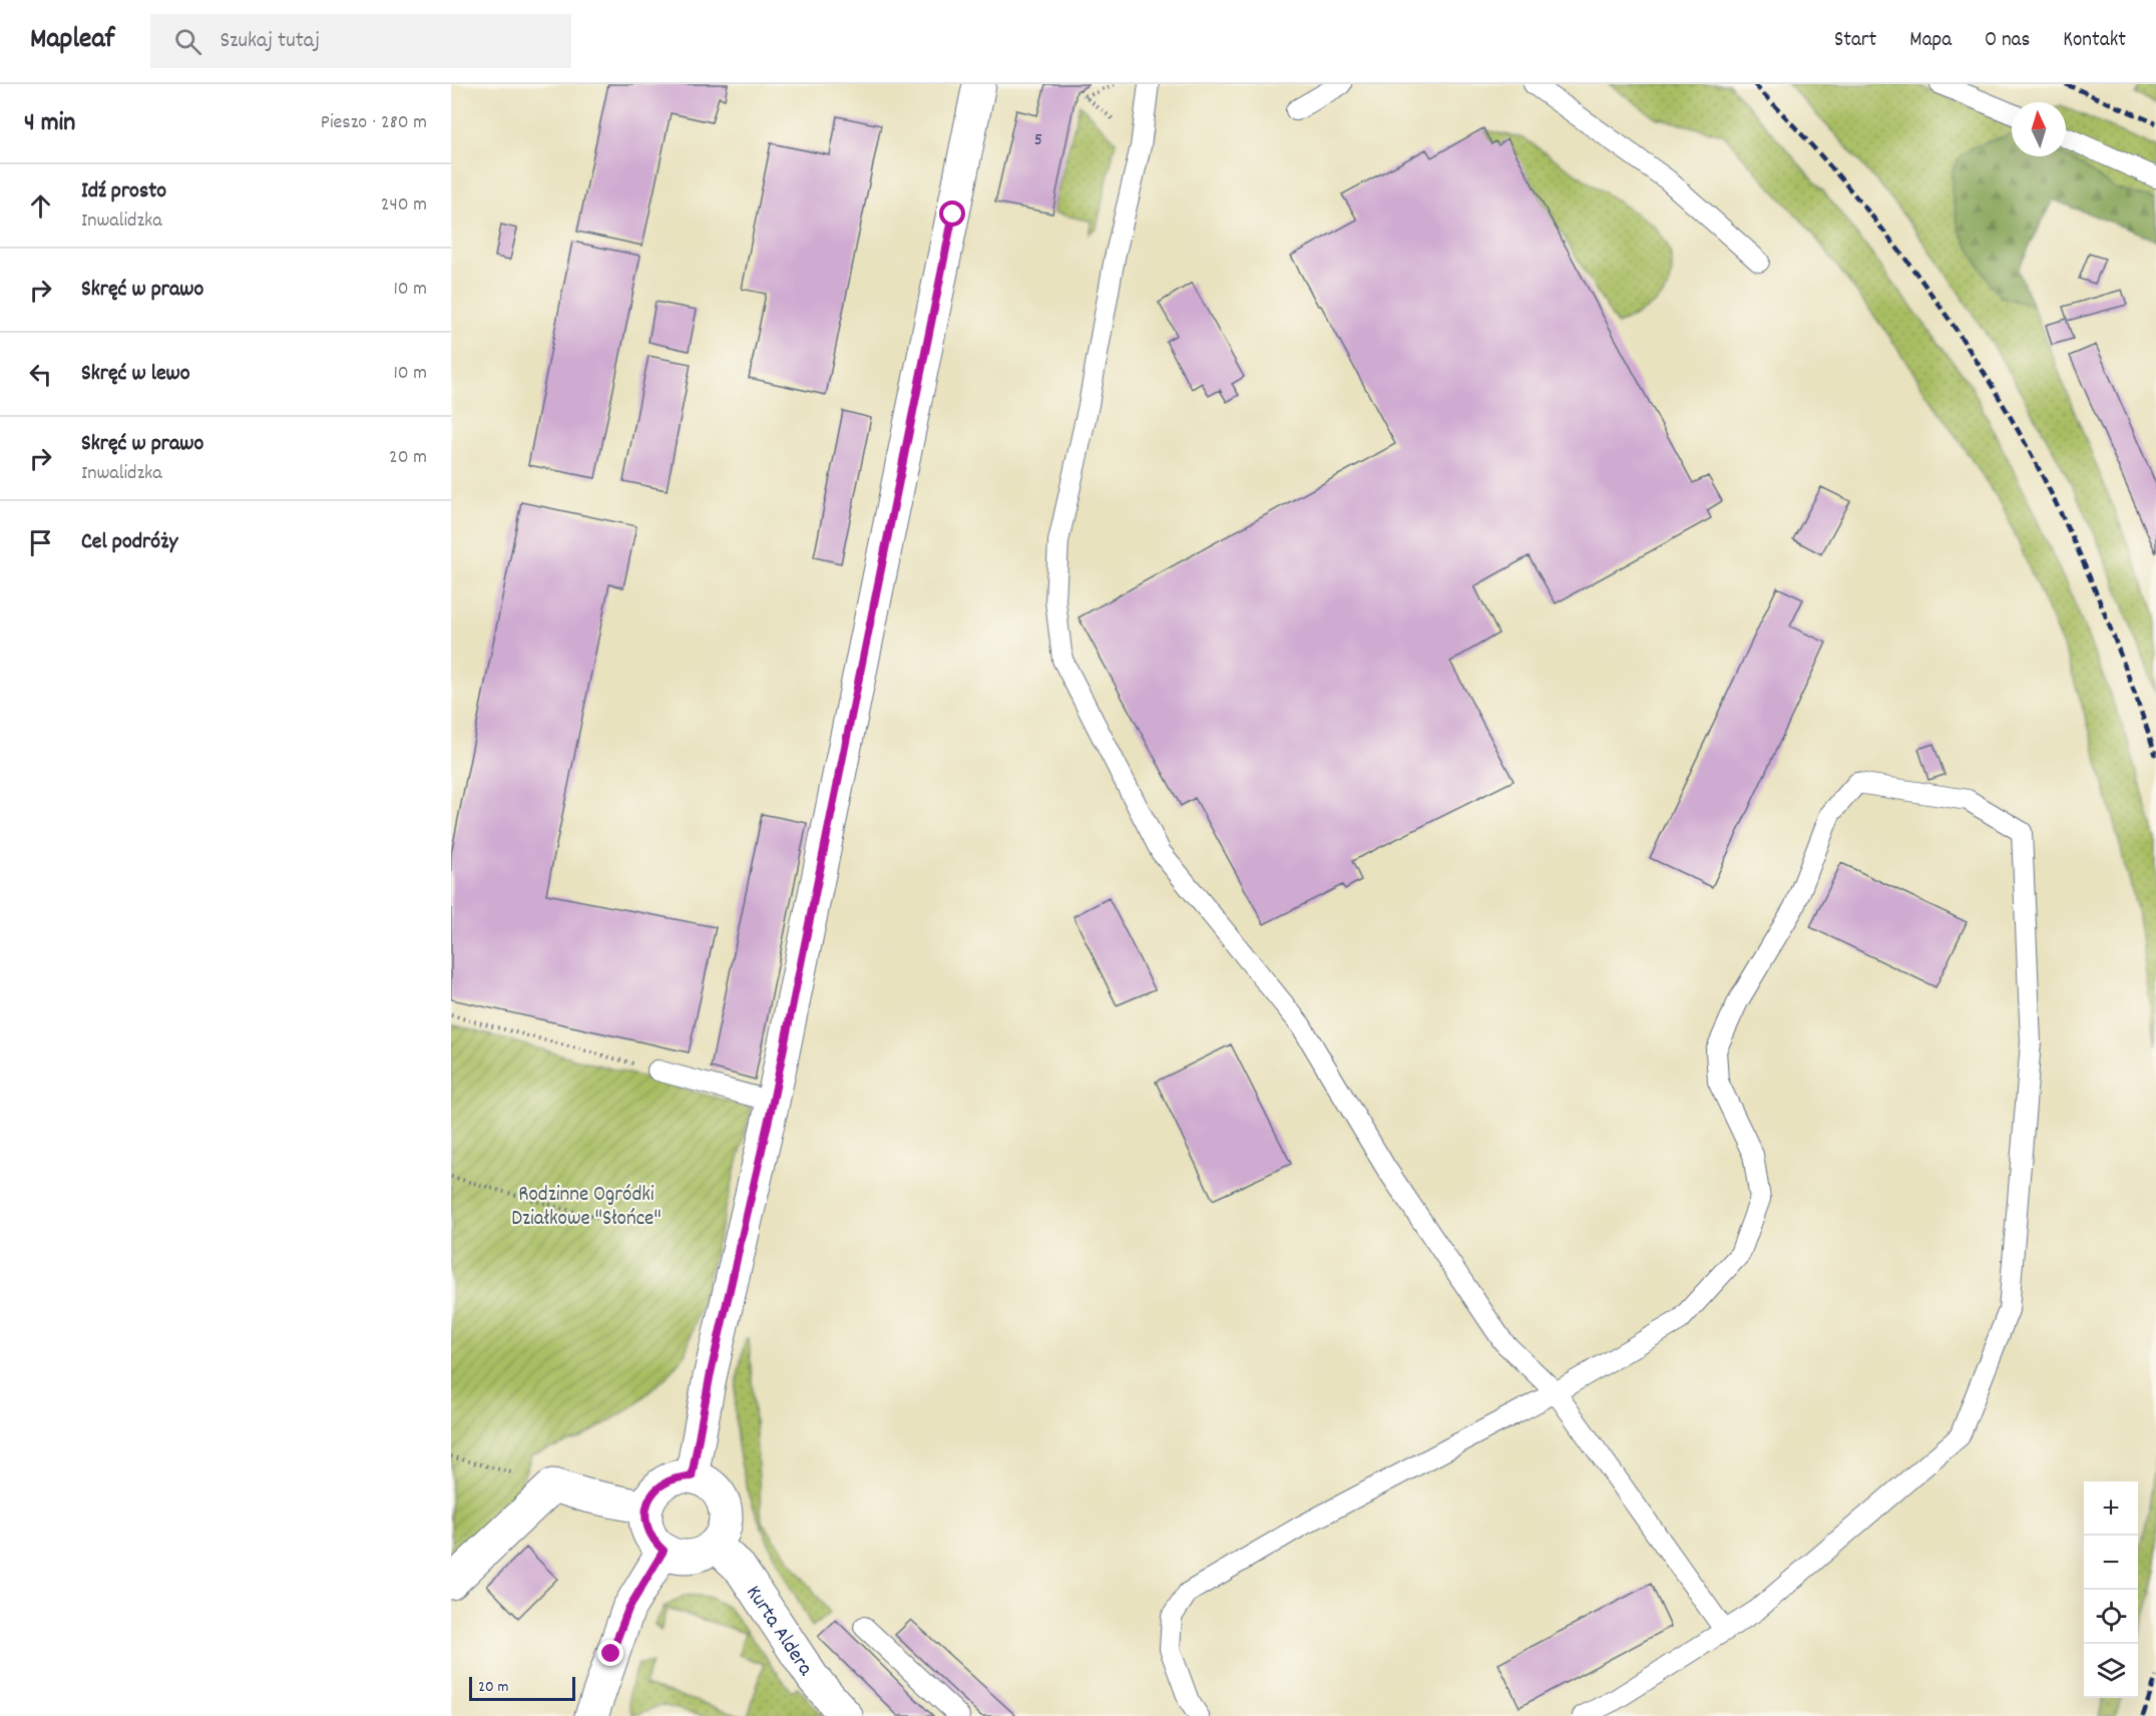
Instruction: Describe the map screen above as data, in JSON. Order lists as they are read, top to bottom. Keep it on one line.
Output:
{"streets":{"street":["Kurta Aldera"]},"parks":["Rodzinne Ogródki Działkowe \"Słońce\""],"house_numbers":["5"],"scale_bar":"20 m","north":"top","page":{"header":"Mapleaf","search":"Szukaj tutaj","nav":["Start","Mapa","O nas","Kontakt"],"heading":["4 min","Pieszo · 280 m"],"list":[["Idź prosto","Inwalidzka","240 m"],["Skręć w prawo","10 m"],["Skręć w lewo","10 m"],["Skręć w prawo","Inwalidzka","20 m"],"Cel podróży"],"map_buttons":["+","−"],"scale":"20 m"}}
